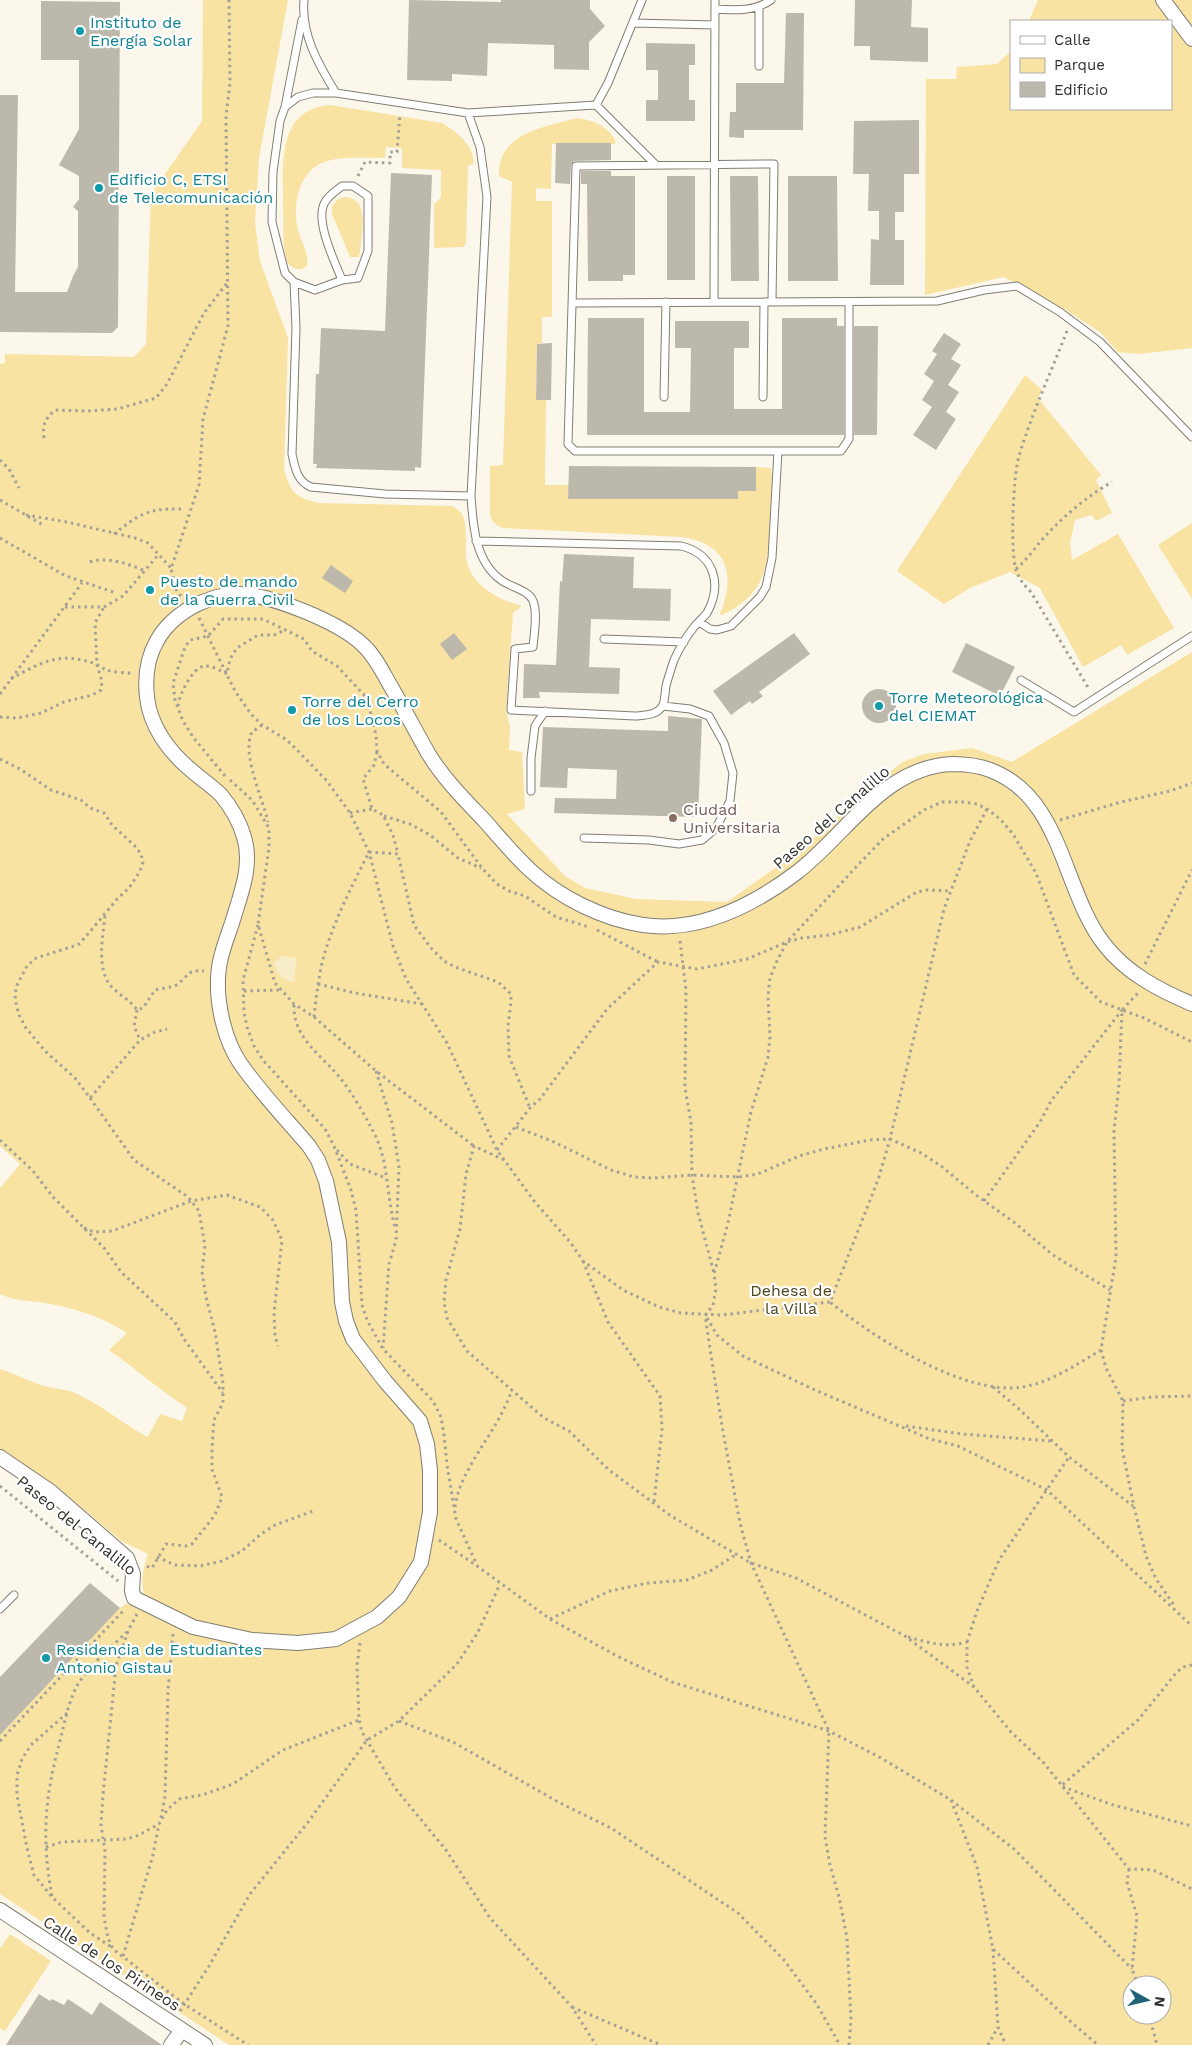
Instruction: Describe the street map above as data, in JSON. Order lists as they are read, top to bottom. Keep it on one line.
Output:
{"streets":{"street":["Paseo del Canalillo","Calle de los Pirineos"]},"parks":["Dehesa de la Villa"],"places":["Instituto de Energía Solar","Edificio C, ETSI de Telecomunicación","Puesto de mando de la Guerra Civil","Torre Meteorológica del CIEMAT","Torre del Cerro de los Locos","Ciudad Universitaria","Residencia de Estudiantes Antonio Gistau"],"legend":["Calle","Parque","Edificio"],"north":"right"}
